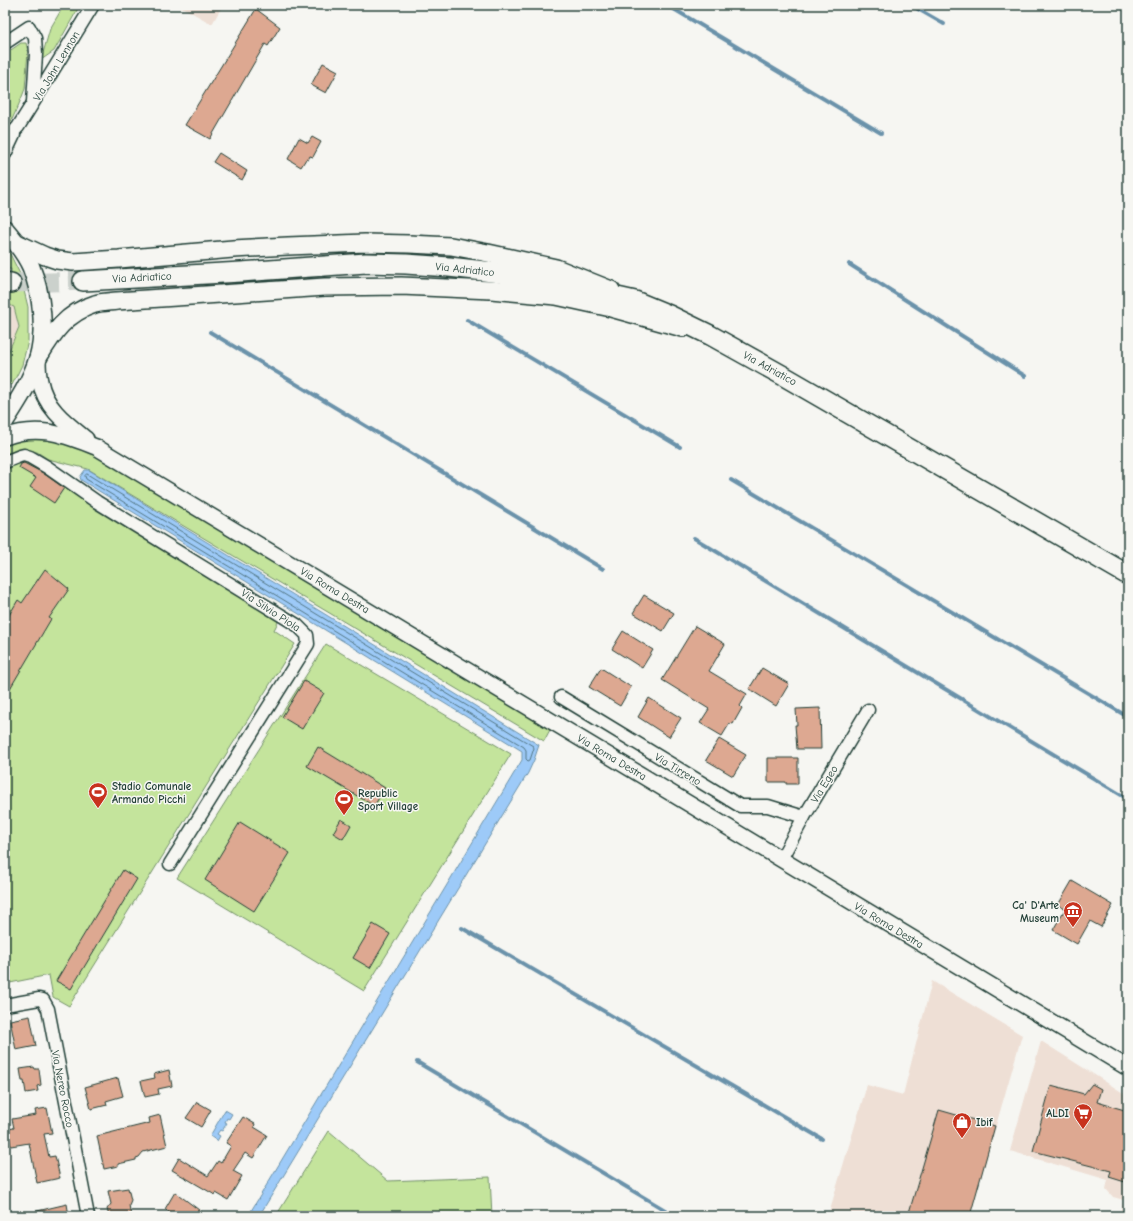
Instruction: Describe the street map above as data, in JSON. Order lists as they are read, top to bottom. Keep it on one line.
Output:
{"streets":{"main road":["Via Adriatico"],"street":["Via John Lennon","Via Roma Destra","Via Silvio Piola","Via Tirreno","Via Egeo","Via Nereo Rocco"]},"crossings":[["Via Roma Destra","Via Egeo"],["Via Tirreno","Via Egeo"]],"places":{"sports":["Stadio Comunale Armando Picchi","Republic Sport Village"],"museum":["Ca' D'Arte Museum"],"supermarket":["ALDI"],"shop":["Ibif"]}}
